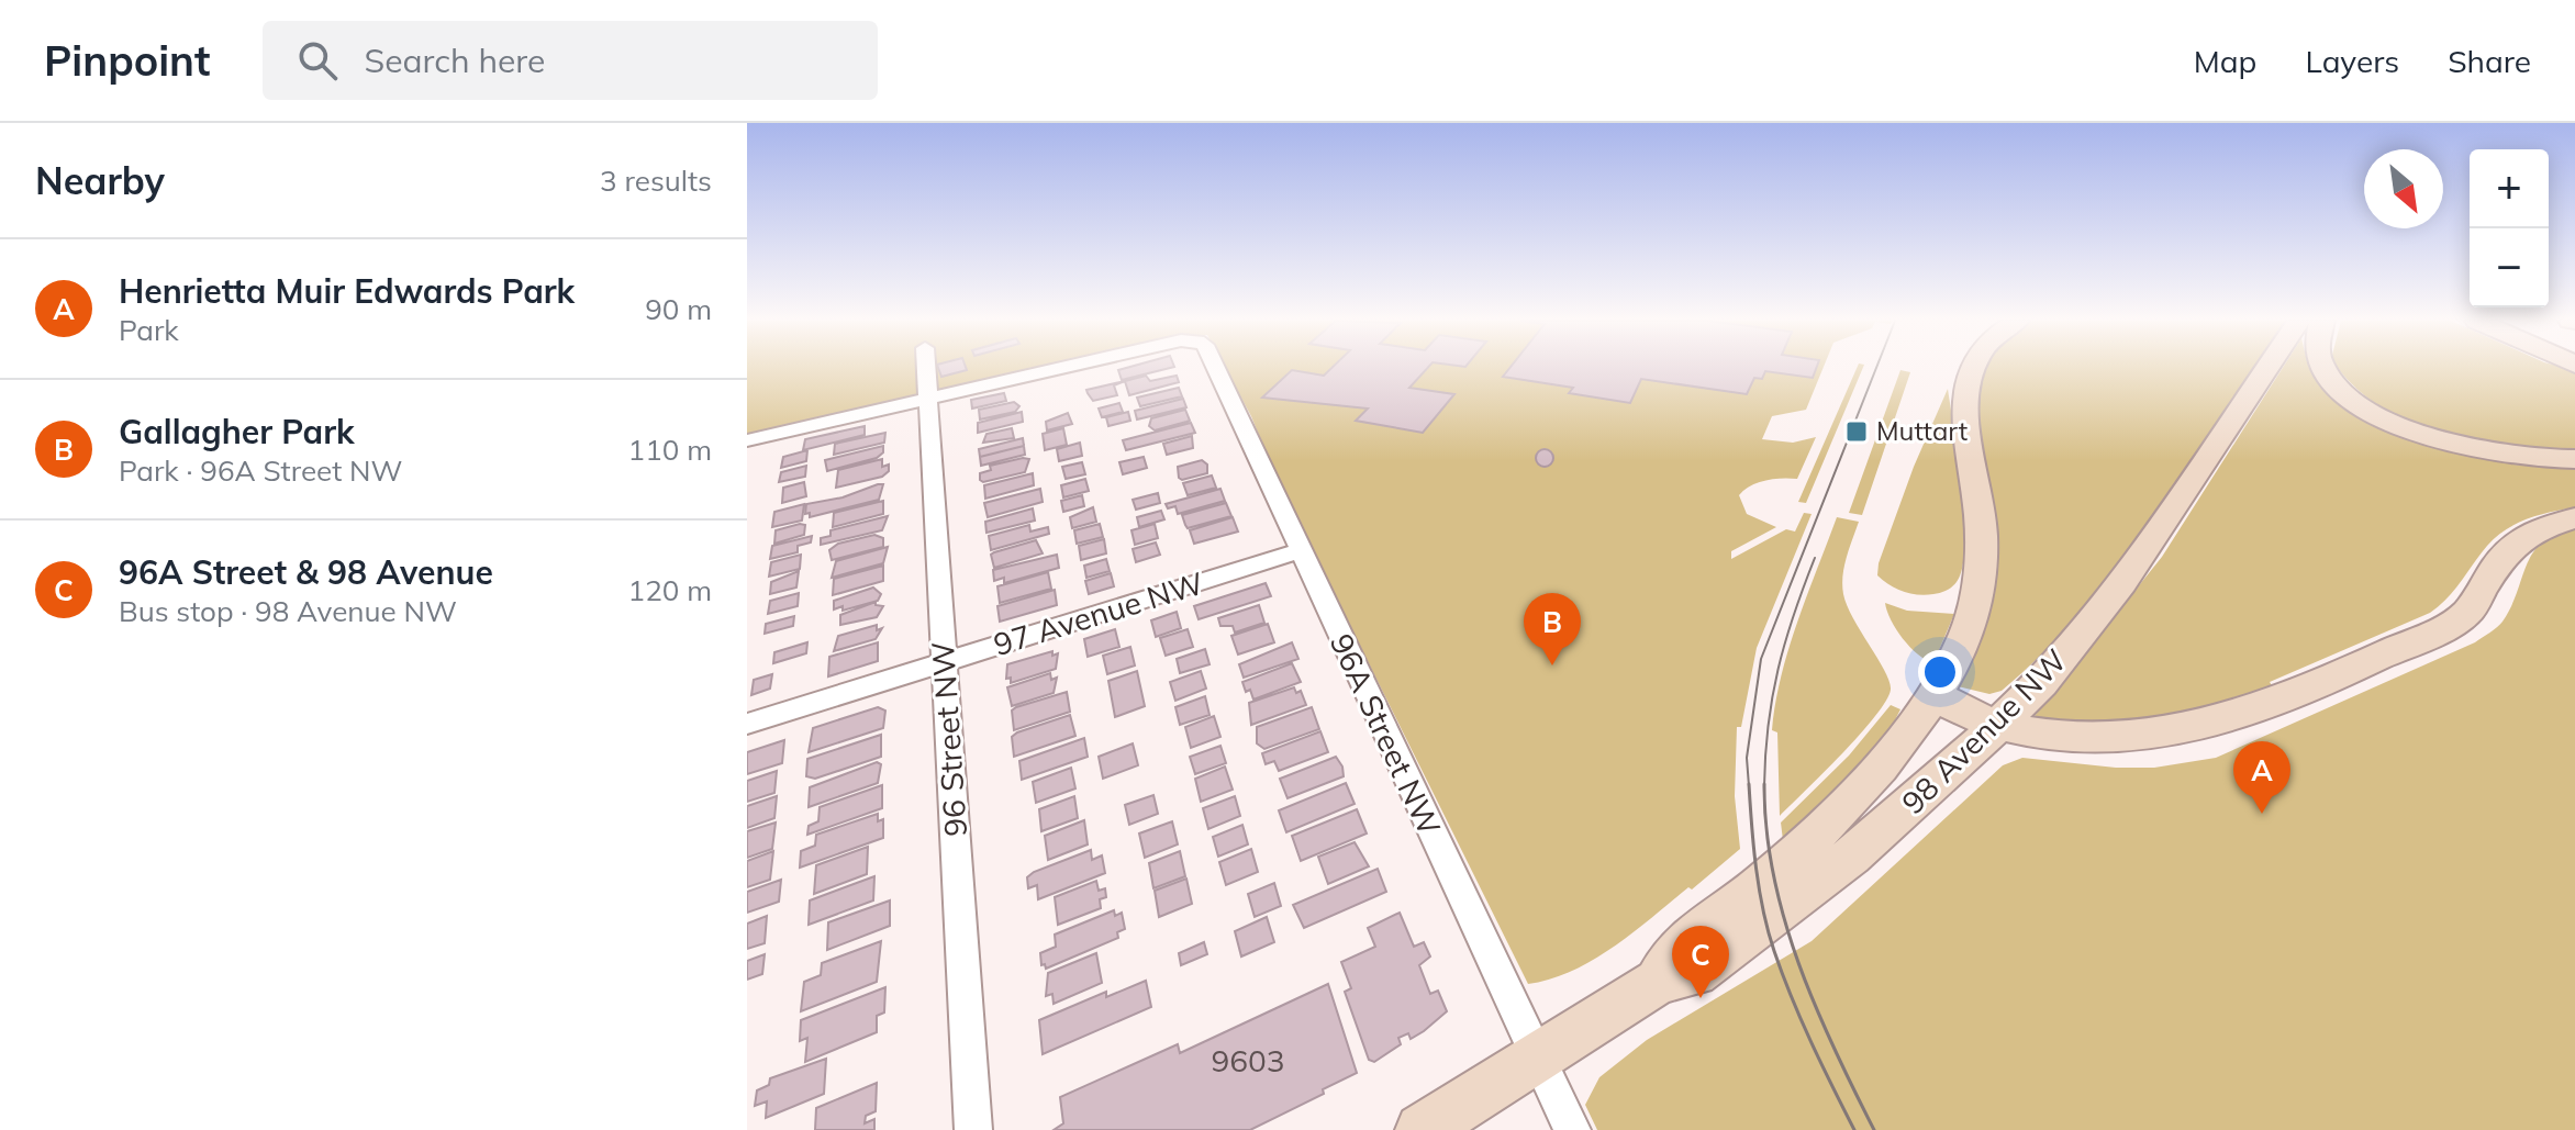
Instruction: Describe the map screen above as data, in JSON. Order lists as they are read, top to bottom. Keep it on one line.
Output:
{"streets":{"main road":["98 Avenue NW"],"street":["97 Avenue NW","96A Street NW","96 Street NW"]},"crossings":[["97 Avenue NW","96A Street NW"],["97 Avenue NW","96 Street NW"],["98 Avenue NW","96A Street NW"],["96A Street NW","96 Street NW"]],"places":{"transit":["Muttart"]},"house_numbers":["9603"],"north":"bottom right","page":{"header":"Pinpoint","search":"Search here","nav":["Map","Layers","Share"],"heading":["Nearby","3 results"],"map_buttons":["+","−"],"list":[{"mark":"A","name":"Henrietta Muir Edwards Park","note":"Park","value":"90 m"},{"mark":"B","name":"Gallagher Park","note":"Park · 96A Street NW","value":"110 m"},{"mark":"C","name":"96A Street & 98 Avenue","note":"Bus stop · 98 Avenue NW","value":"120 m"}],"pins":["B","A","C"]}}
